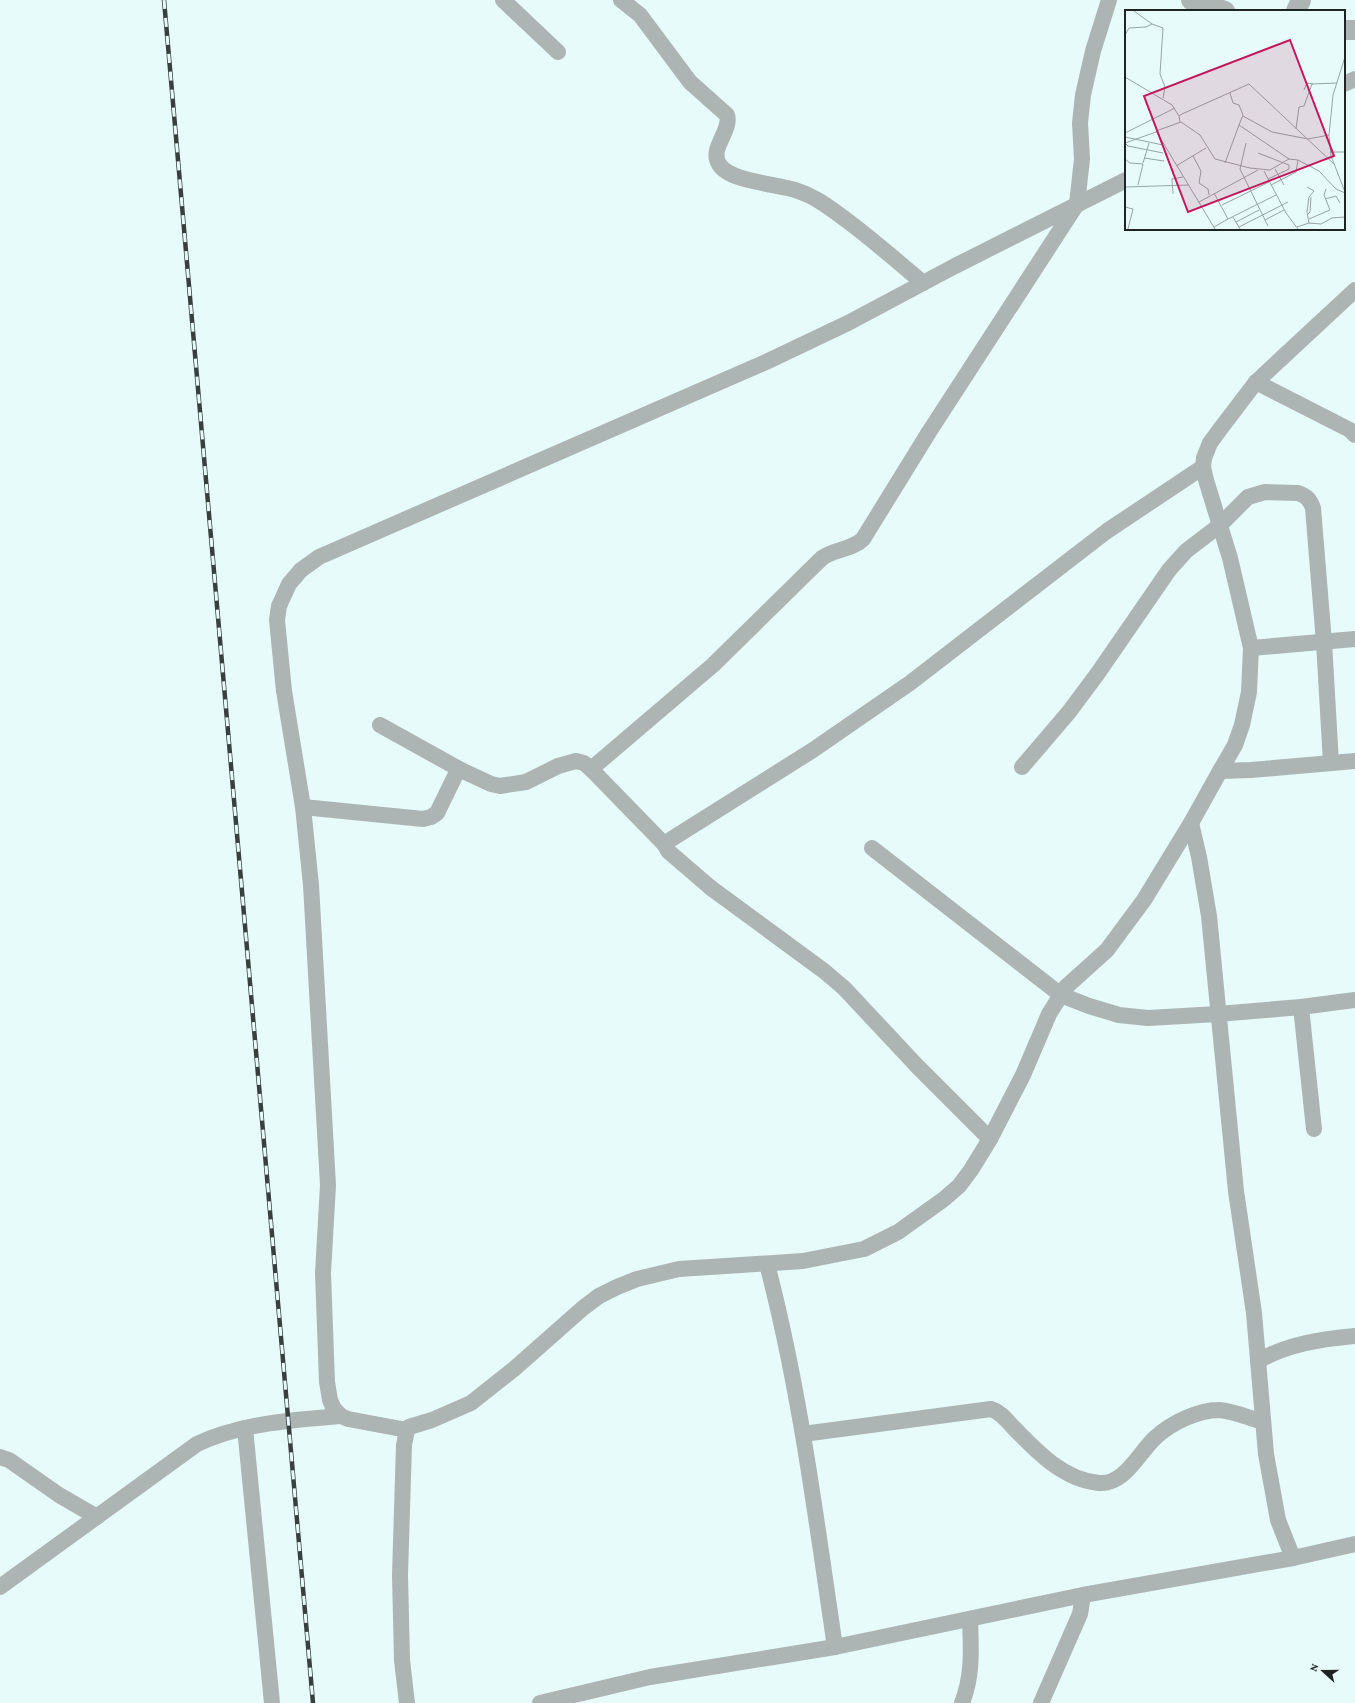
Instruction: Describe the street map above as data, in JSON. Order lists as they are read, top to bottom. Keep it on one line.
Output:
{"north":"left"}
